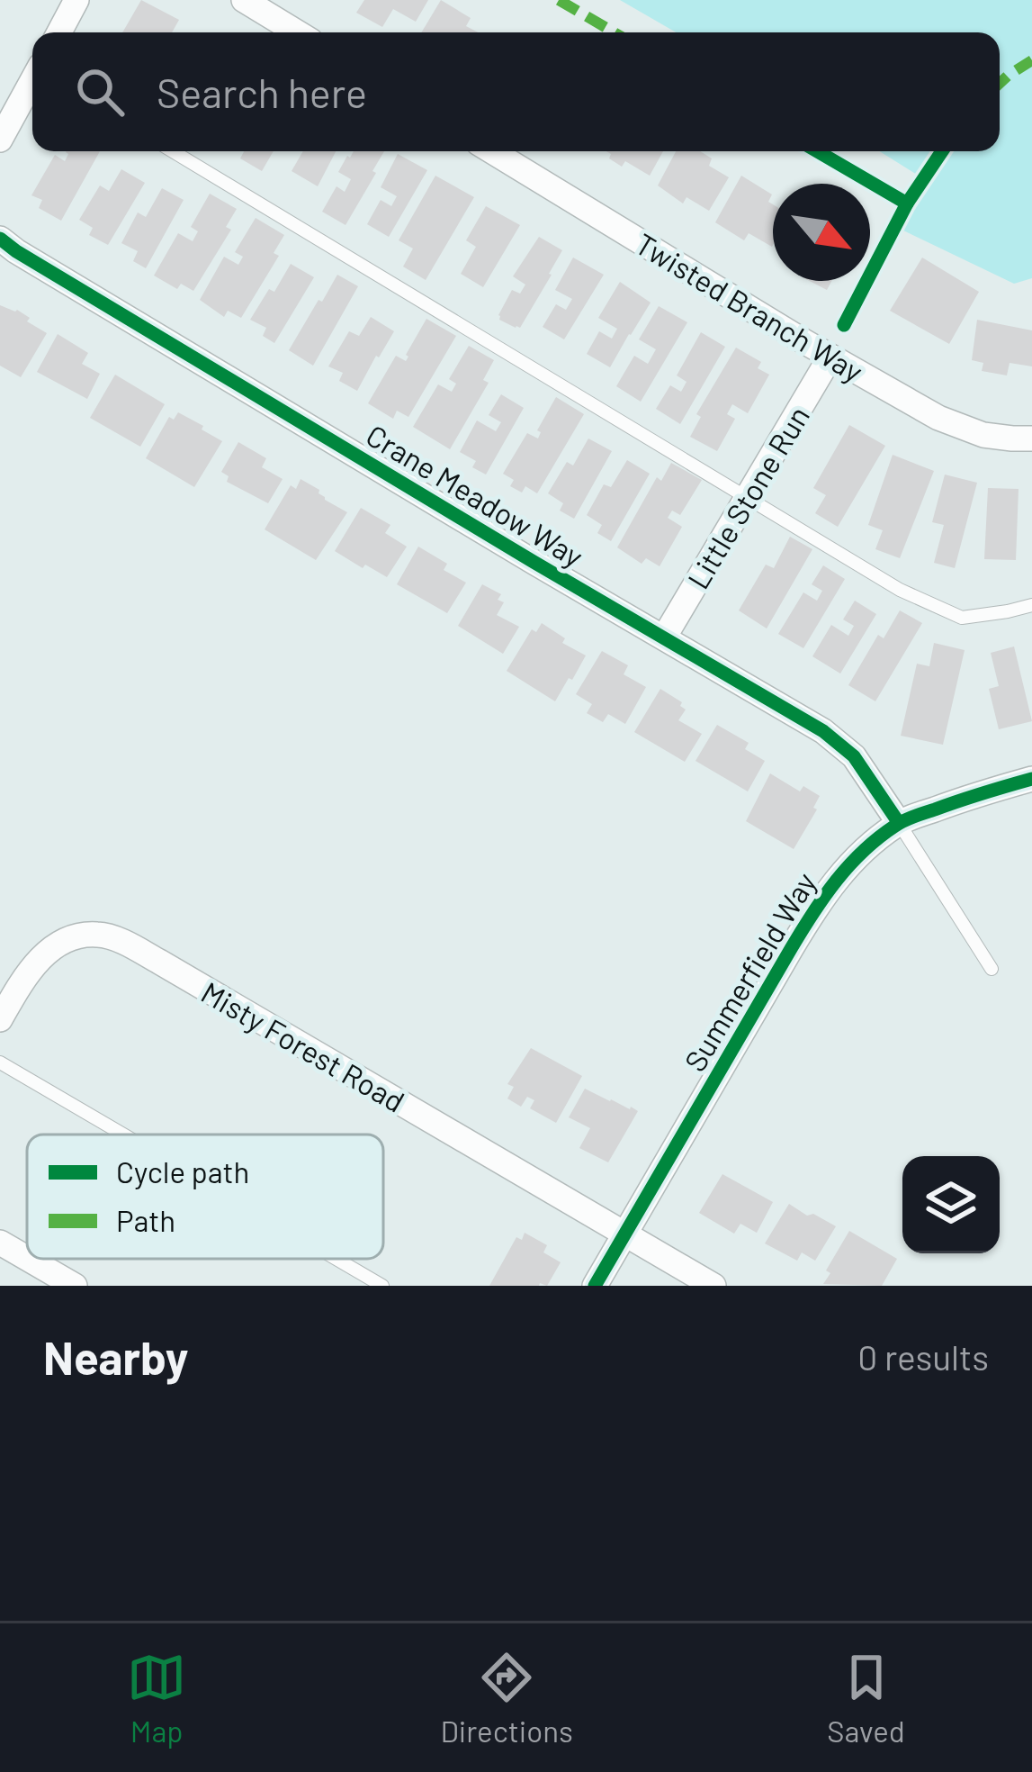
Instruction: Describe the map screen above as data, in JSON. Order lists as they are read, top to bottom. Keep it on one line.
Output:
{"streets":{"street":["Twisted Branch Way","Crane Meadow Way","Little Stone Run","Summerfield Way","Misty Forest Road"]},"crossings":[["Twisted Branch Way","Little Stone Run"],["Crane Meadow Way","Little Stone Run"],["Crane Meadow Way","Summerfield Way"],["Summerfield Way","Misty Forest Road"]],"legend":["Cycle path","Path"],"north":"bottom right","page":{"search":"Search here","heading":["Nearby","0 results"],"nav":["Map","Directions","Saved"]}}
